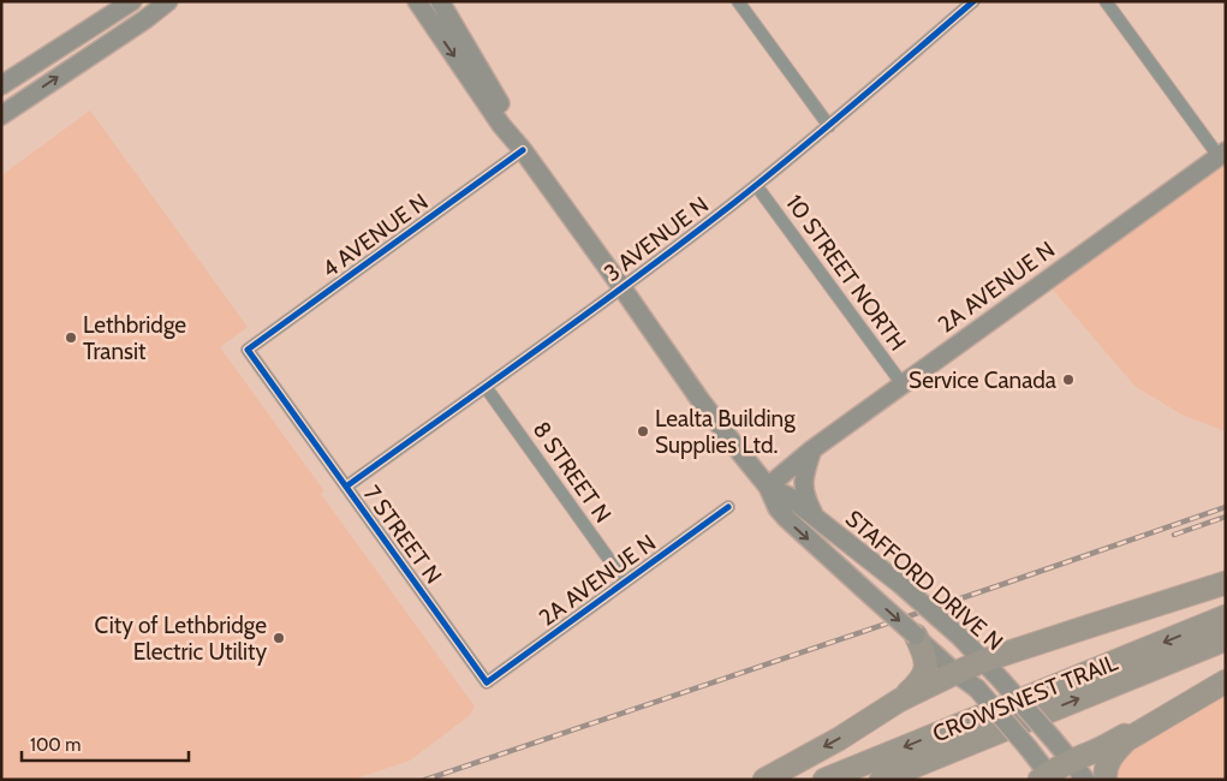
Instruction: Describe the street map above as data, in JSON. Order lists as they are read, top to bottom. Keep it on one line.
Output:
{"streets":{"highway":["CROWSNEST TRAIL"],"main road":["2A AVENUE N","STAFFORD DRIVE N"],"street":["4 AVENUE N","3 AVENUE N","10 STREET NORTH","8 STREET N","7 STREET N"]},"crossings":[["4 AVENUE N","7 STREET N"],["4 AVENUE N","STAFFORD DRIVE N"],["3 AVENUE N","10 STREET NORTH"],["3 AVENUE N","8 STREET N"],["3 AVENUE N","7 STREET N"],["3 AVENUE N","STAFFORD DRIVE N"],["10 STREET NORTH","2A AVENUE N"],["2A AVENUE N","8 STREET N"],["2A AVENUE N","7 STREET N"],["2A AVENUE N","STAFFORD DRIVE N"]],"places":["Lethbridge Transit","Service Canada","Lealta Building Supplies Ltd.","City of Lethbridge Electric Utility"],"scale_bar":"100 m"}
